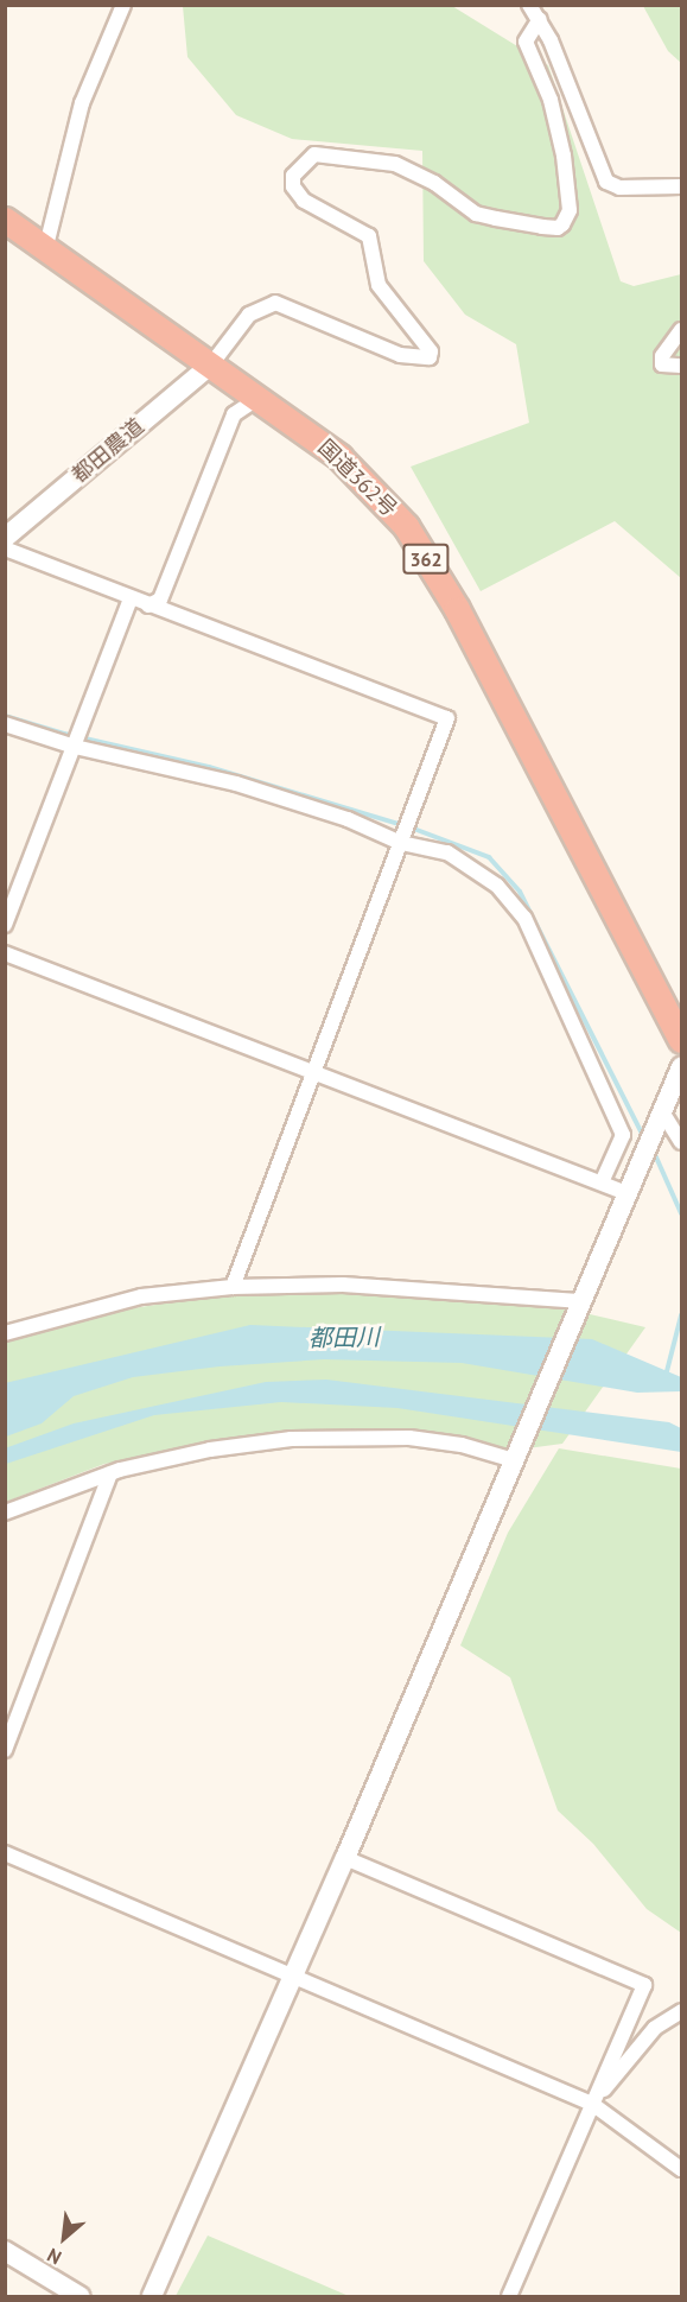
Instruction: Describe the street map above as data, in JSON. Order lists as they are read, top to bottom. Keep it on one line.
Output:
{"streets":{"highway":["国道362号","362"],"street":["都田農道"]},"crossings":[["都田農道","国道362号"]],"water":["都田川"],"north":"bottom left"}
